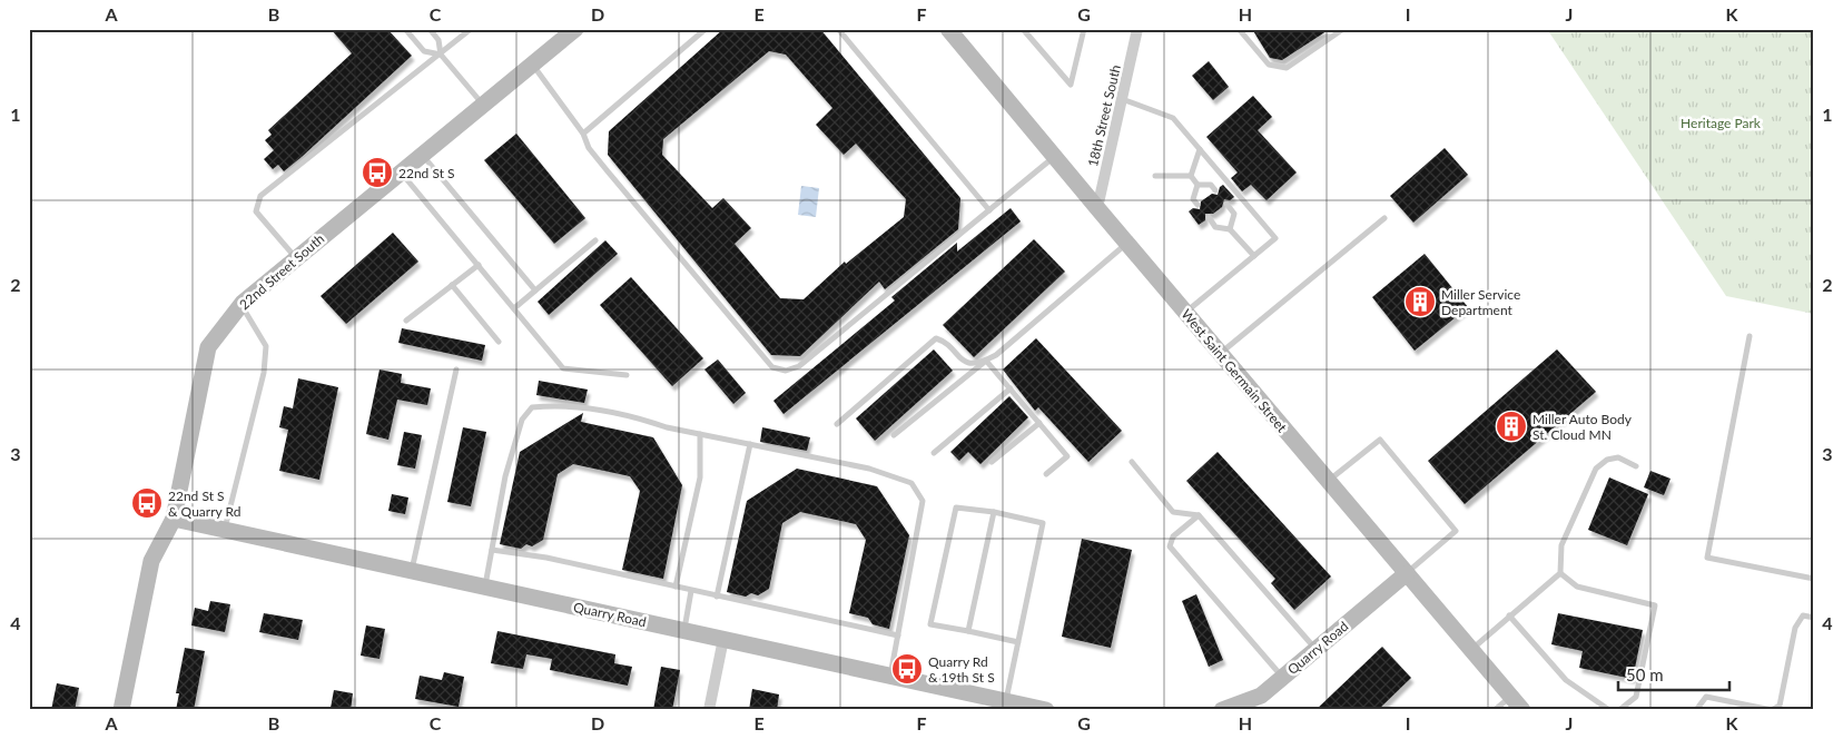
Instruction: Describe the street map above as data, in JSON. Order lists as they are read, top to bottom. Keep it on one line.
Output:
{"streets":{"street":["18th Street South","22nd Street South","West Saint Germain Street","Quarry Road"]},"crossings":[["18th Street South","West Saint Germain Street"],["22nd Street South","Quarry Road"],["West Saint Germain Street","Quarry Road"]],"parks":["Heritage Park"],"places":{"bus stop":["22nd St S","22nd St S & Quarry Rd","Quarry Rd & 19th St S"],"building":["Miller Service Department","Miller Auto Body St. Cloud MN"]},"scale_bar":"50 m","grid":{"columns":["A","B","C","D","E","F","G","H","I","J","K"],"rows":["1","2","3","4"]}}
